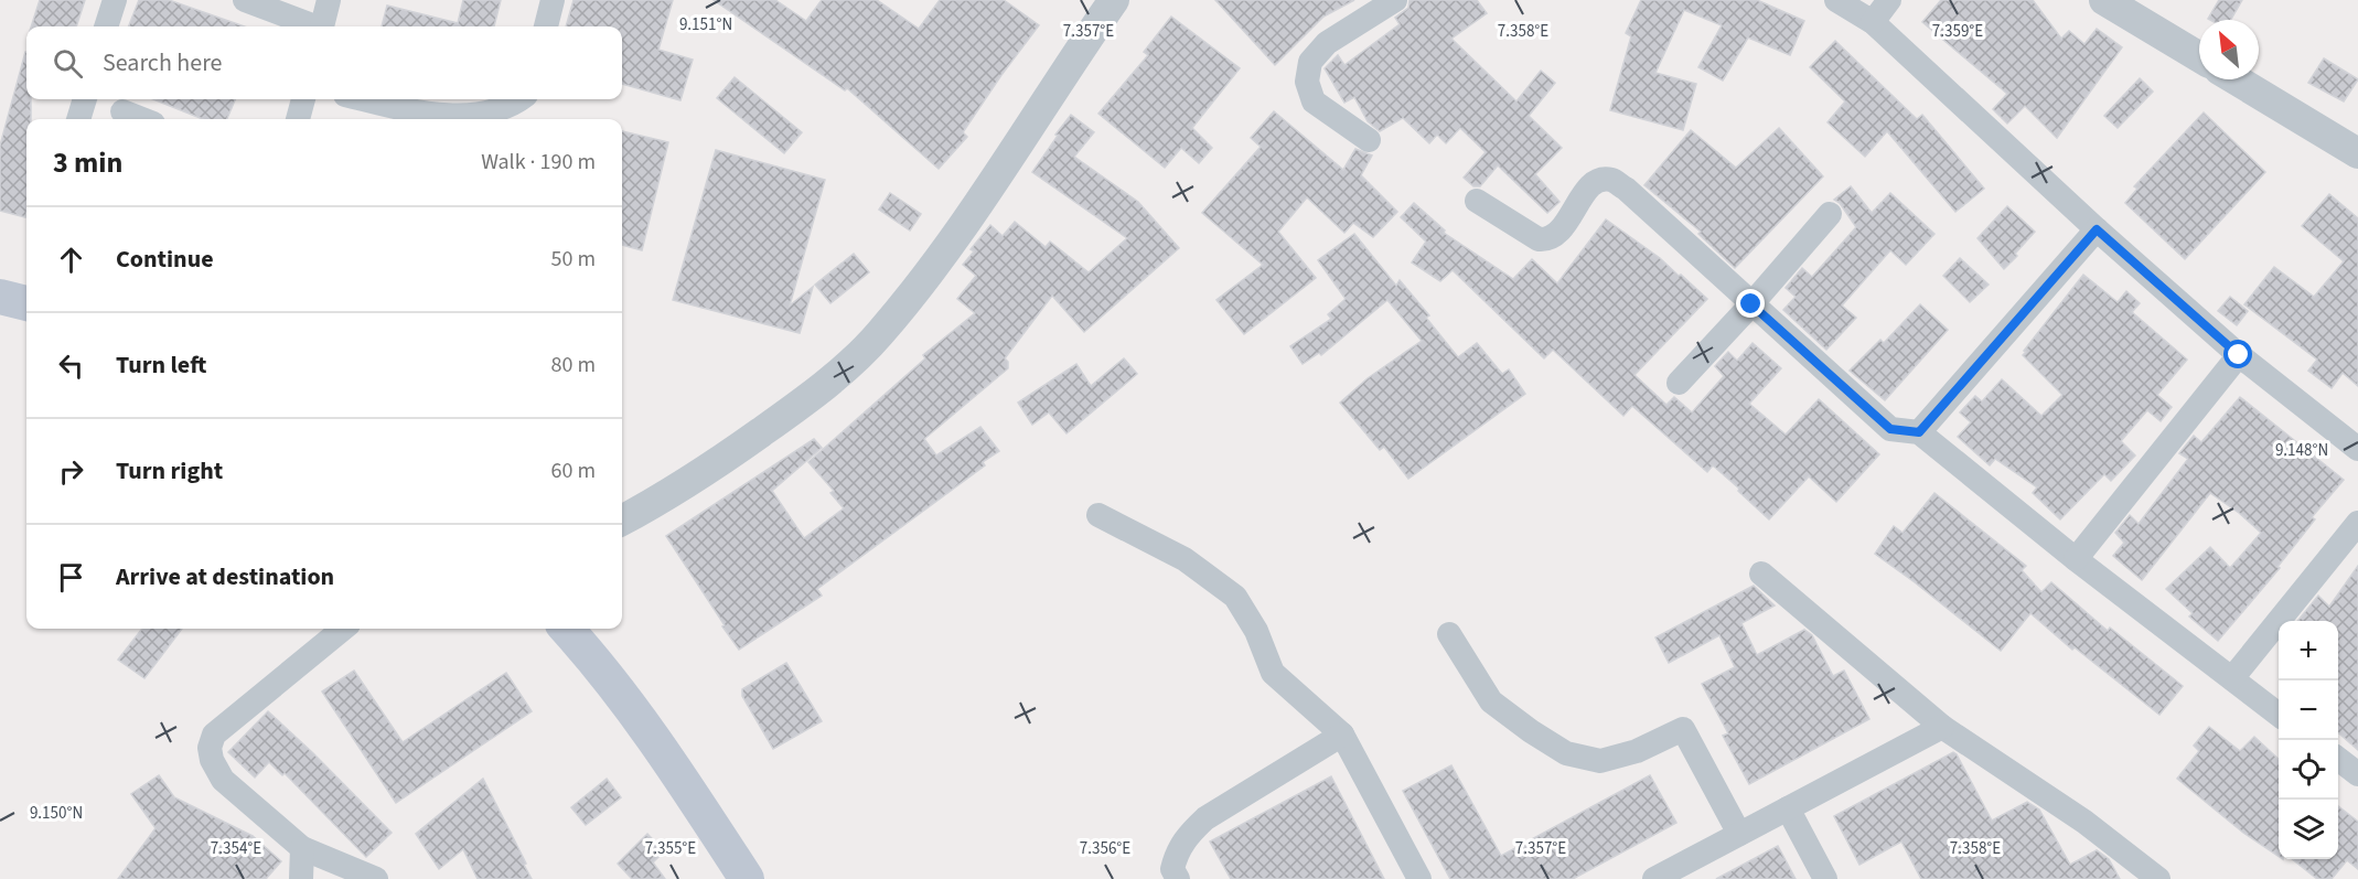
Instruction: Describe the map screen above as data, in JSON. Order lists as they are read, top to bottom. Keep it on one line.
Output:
{"north":"top left","page":{"search":"Search here","heading":["3 min","Walk · 190 m"],"list":[["Continue","50 m"],["Turn left","80 m"],["Turn right","60 m"],"Arrive at destination"],"map_buttons":["+","−"]},"coordinates":["9.151°N","7.357°E","7.358°E","7.359°E","9.148°N","9.150°N","7.354°E","7.355°E","7.356°E"]}
